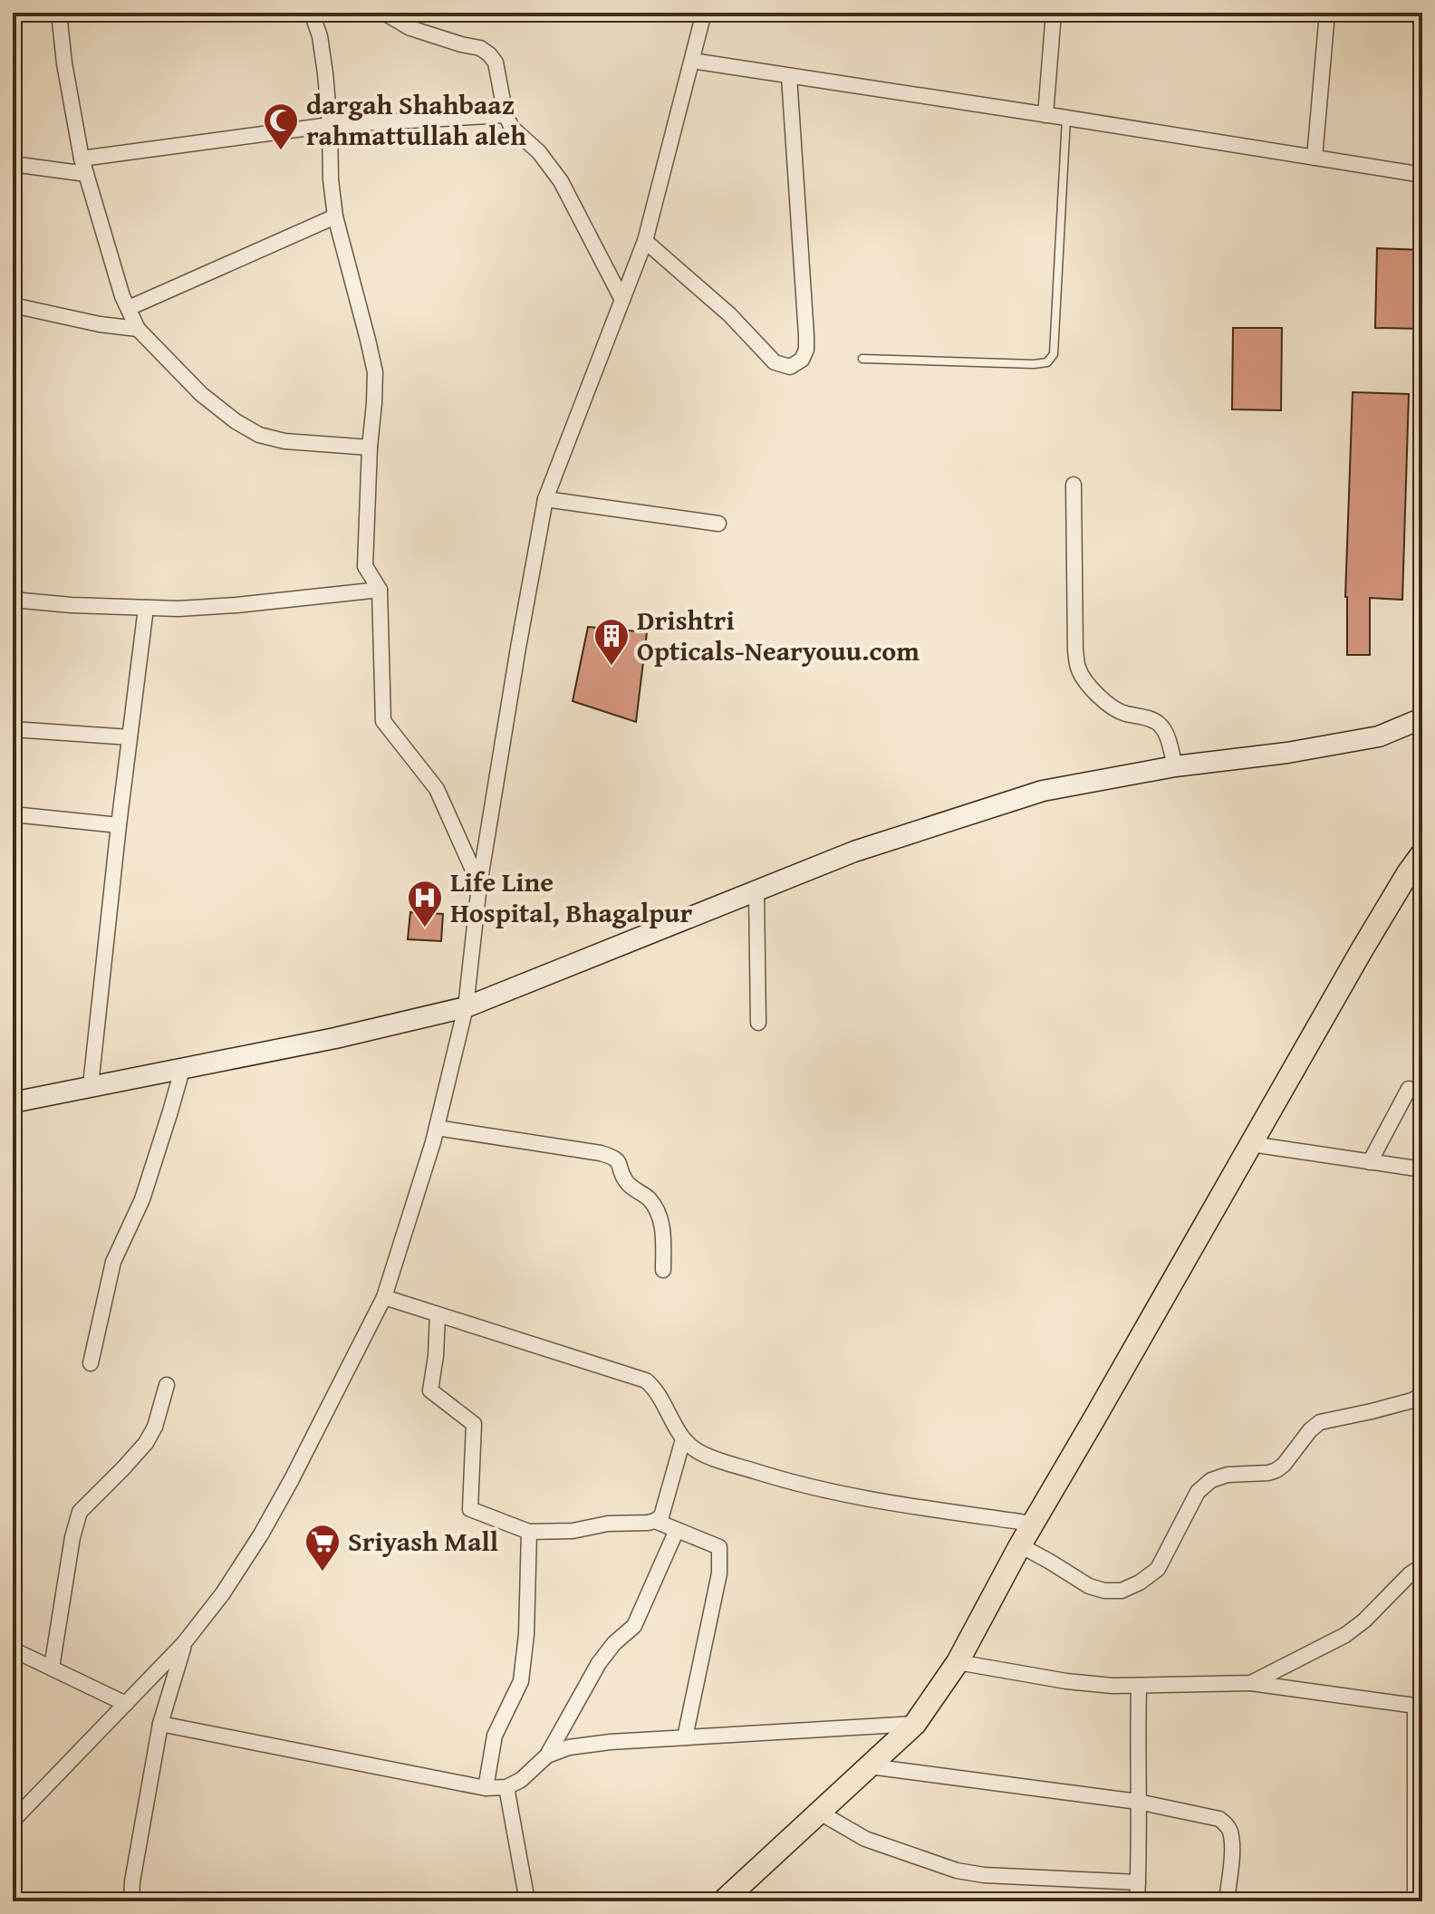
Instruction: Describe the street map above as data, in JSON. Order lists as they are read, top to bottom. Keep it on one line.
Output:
{"places":{"mosque":["dargah Shahbaaz rahmattullah aleh"],"building":["Drishtri Opticals-Nearyouu.com"],"hospital":["Life Line Hospital, Bhagalpur"],"supermarket":["Sriyash Mall"]}}
